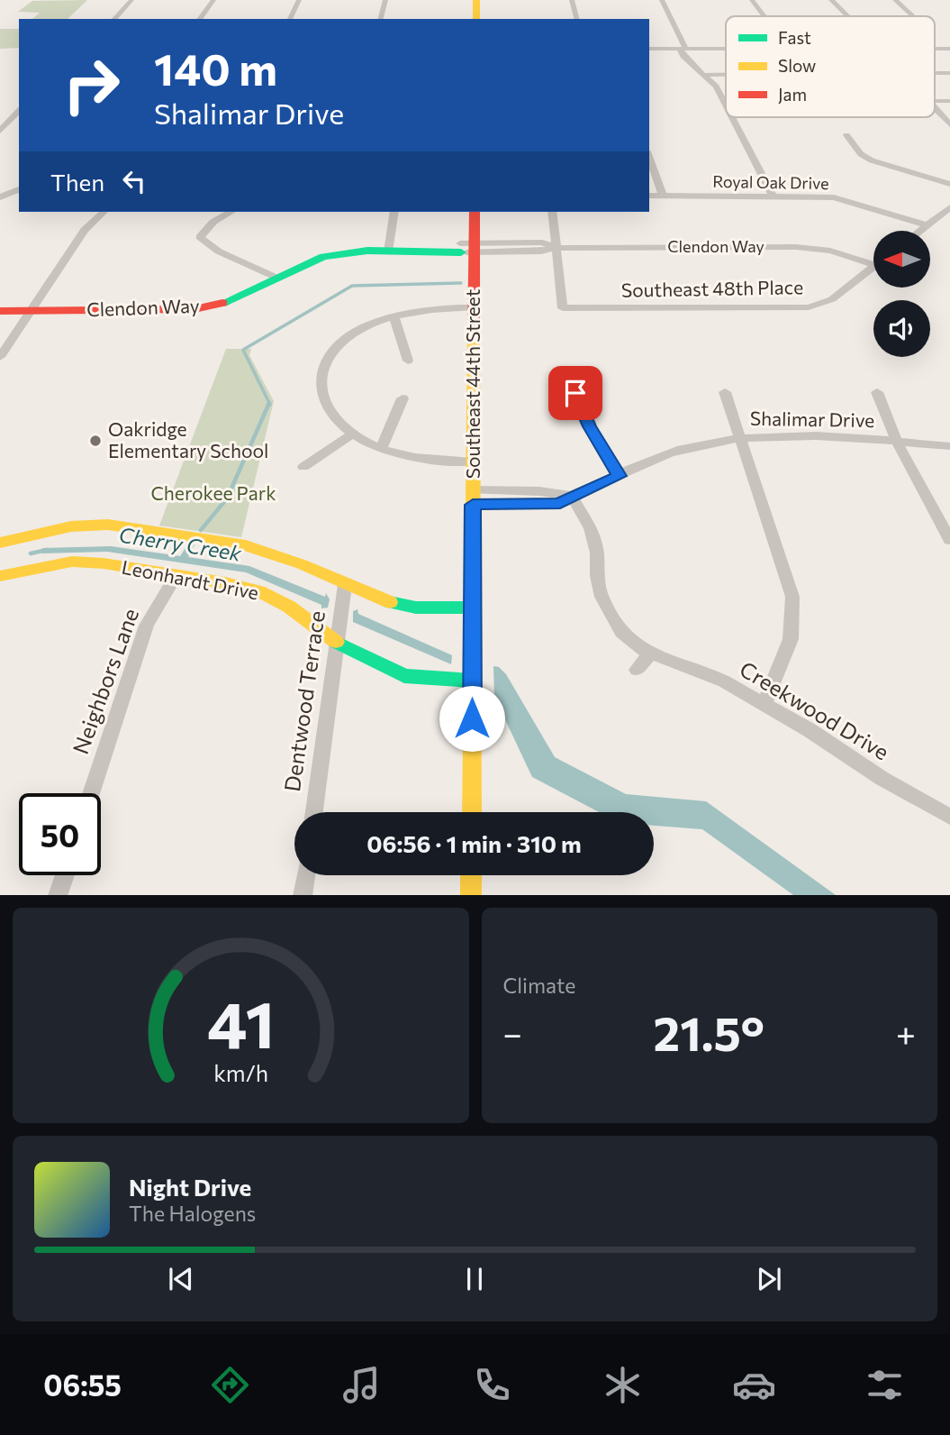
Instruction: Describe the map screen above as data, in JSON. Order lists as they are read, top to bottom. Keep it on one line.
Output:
{"streets":{"street":["Royal Oak Drive","Clendon Way","Southeast 48th Place","Southeast 44th Street","Shalimar Drive","Leonhardt Drive","Neighbors Lane","Dentwood Terrace","Creekwood Drive"]},"crossings":[["Clendon Way","Southeast 48th Place"],["Clendon Way","Southeast 44th Street"],["Southeast 44th Street","Shalimar Drive"],["Southeast 44th Street","Leonhardt Drive"],["Shalimar Drive","Creekwood Drive"],["Leonhardt Drive","Neighbors Lane"],["Leonhardt Drive","Dentwood Terrace"]],"water":["Cherry Creek"],"parks":["Cherokee Park"],"places":["Oakridge Elementary School"],"legend":["Fast","Slow","Jam"],"north":"left","page":{"turn":["140 m","Shalimar Drive"],"then":"Then","limit":"50","trip":"06:56 · 1 min · 310 m","tile":"Climate","heat":["−","21.5°","+"],"song":["Night Drive","The Halogens"],"tabs":"06:55","gauge":["41","km/h"]}}
